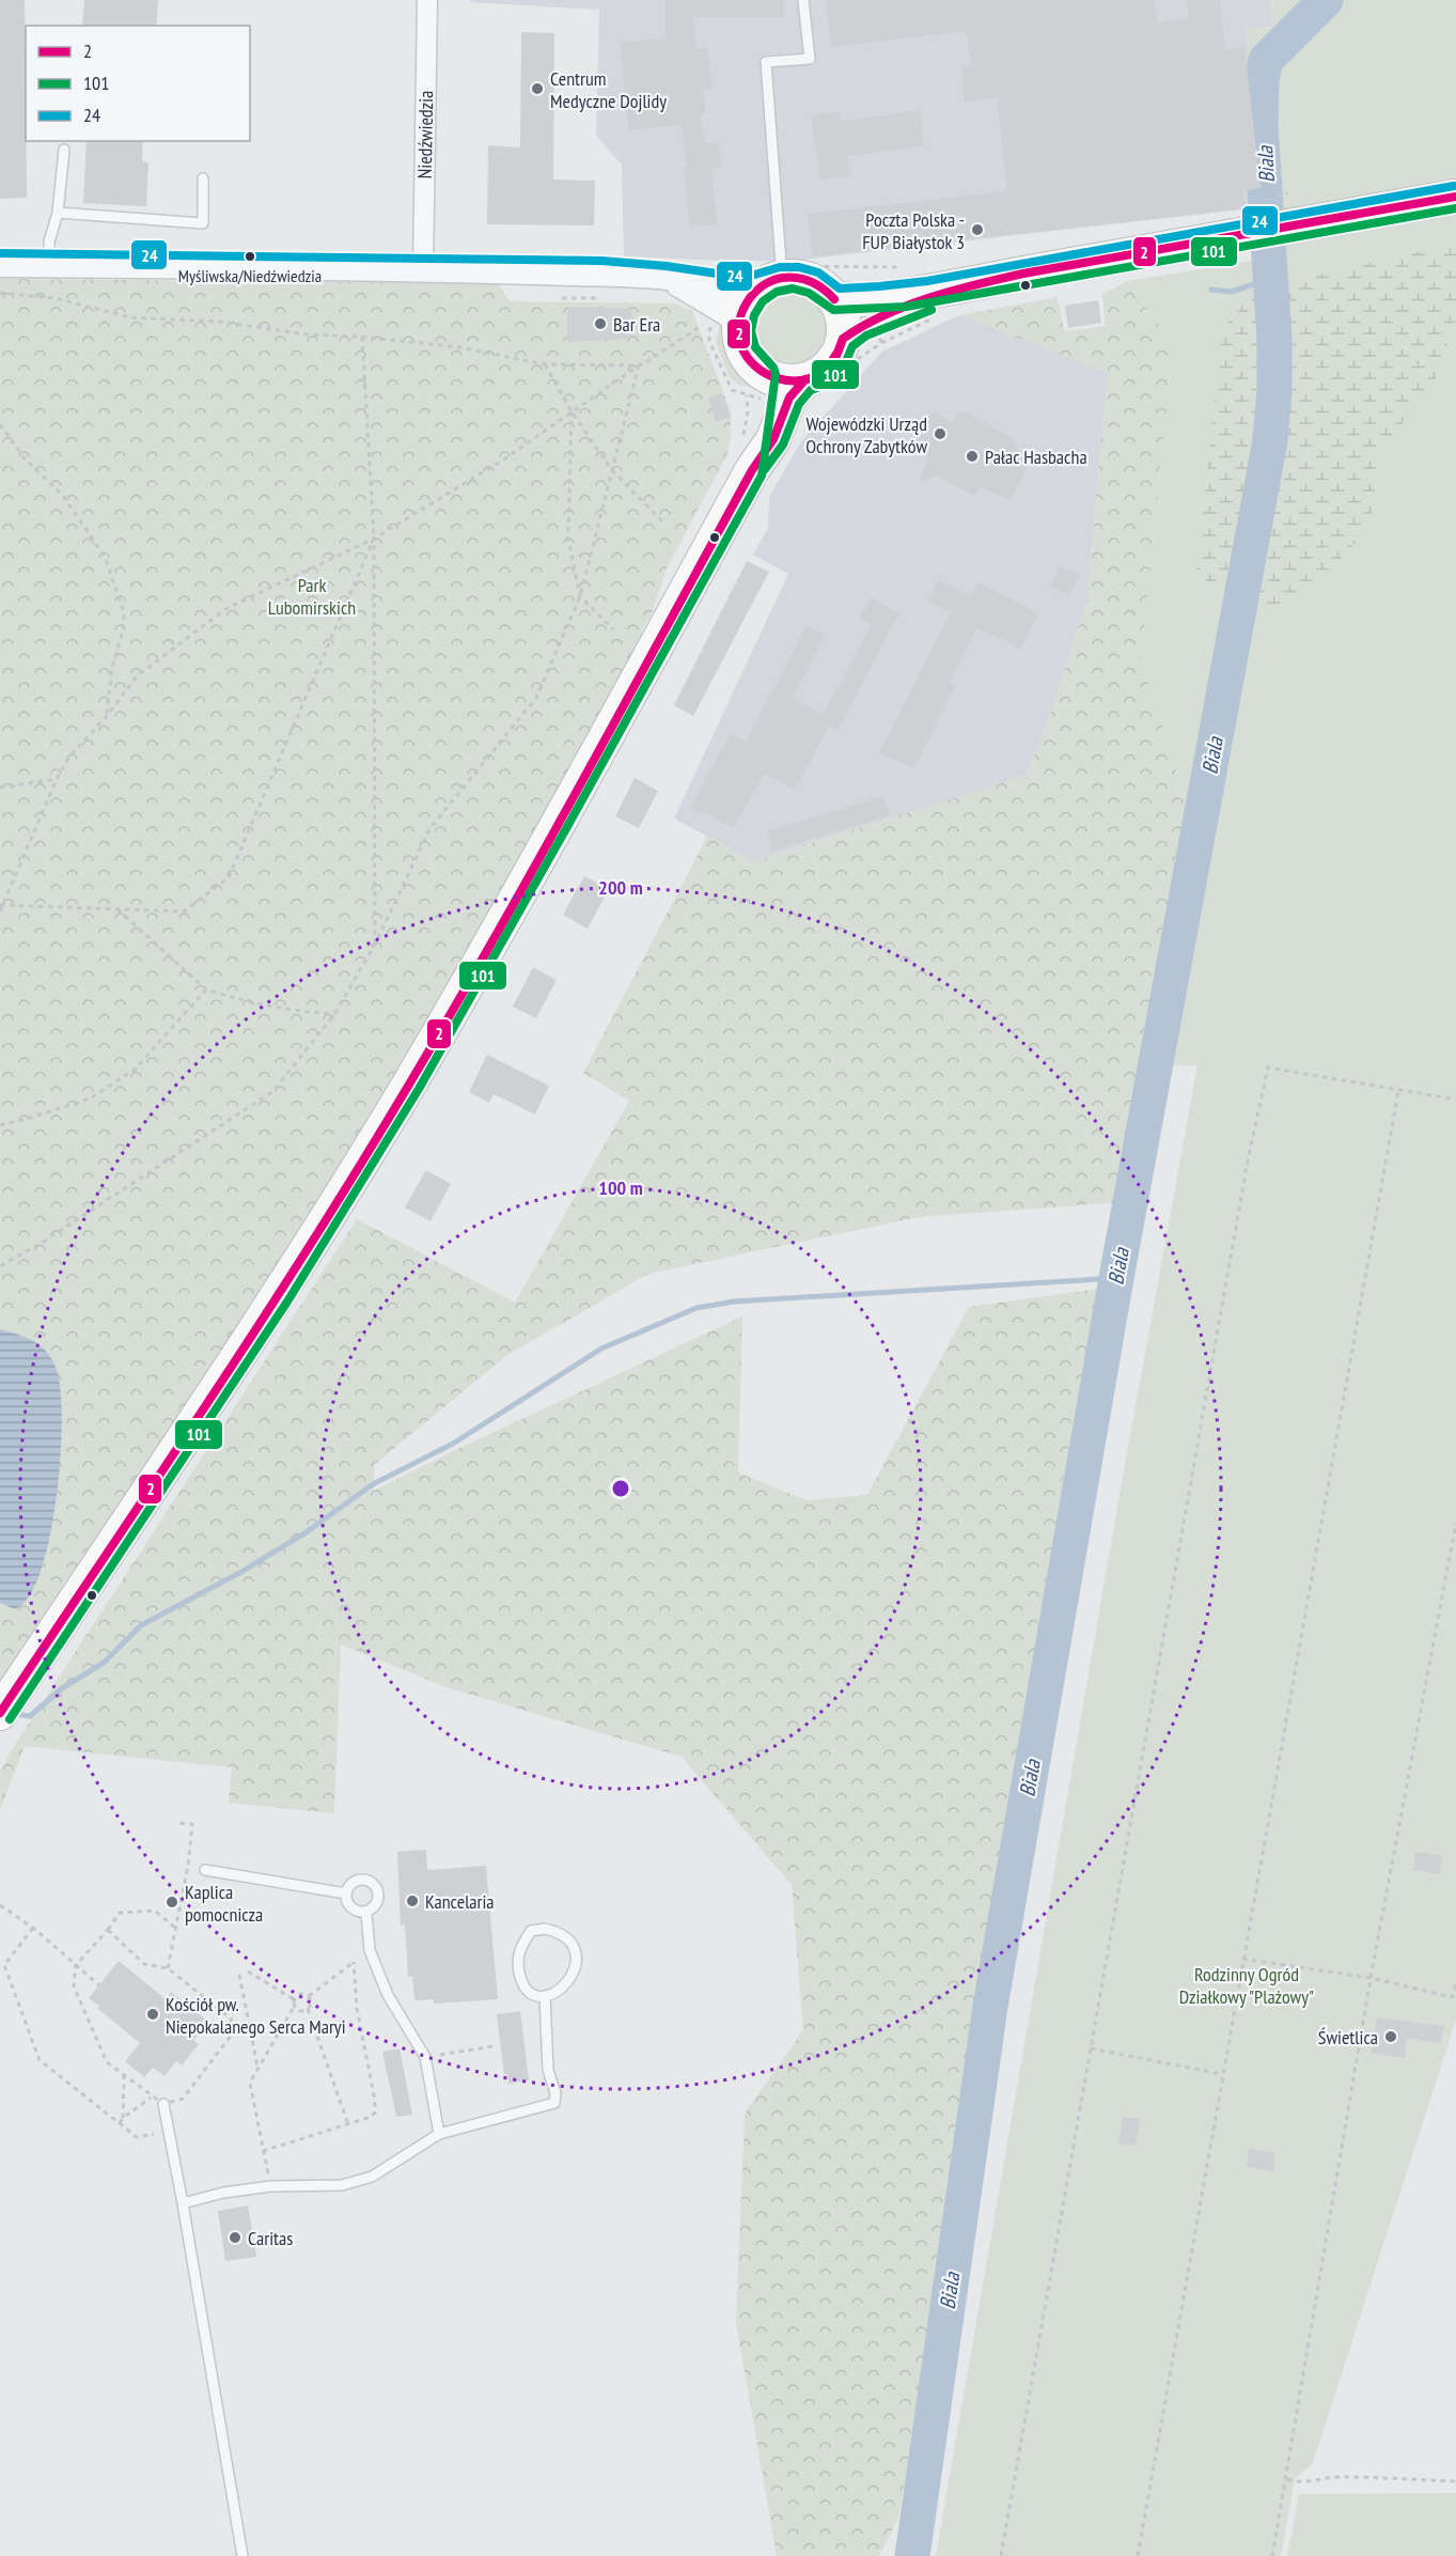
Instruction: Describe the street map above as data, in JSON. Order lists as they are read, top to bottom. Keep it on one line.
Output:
{"streets":{"street":["Niedźwiedzia"]},"water":["Biala"],"parks":["Park Lubomirskich","Rodzinny Ogród Działkowy \"Plażowy\""],"places":["Centrum Medyczne Dojlidy","Poczta Polska - FUP Białystok 3","Myśliwska/Niedźwiedzia","Bar Era","Wojewódzki Urząd Ochrony Zabytków","Pałac Hasbacha","Kancelaria","Kaplica pomocnicza","Kościół pw. Niepokalanego Serca Maryi","Świetlica","Caritas"],"lines":["transit line 24","transit line 2","transit line 101"],"legend":["2","101","24"],"rings":["200 m","100 m"]}
